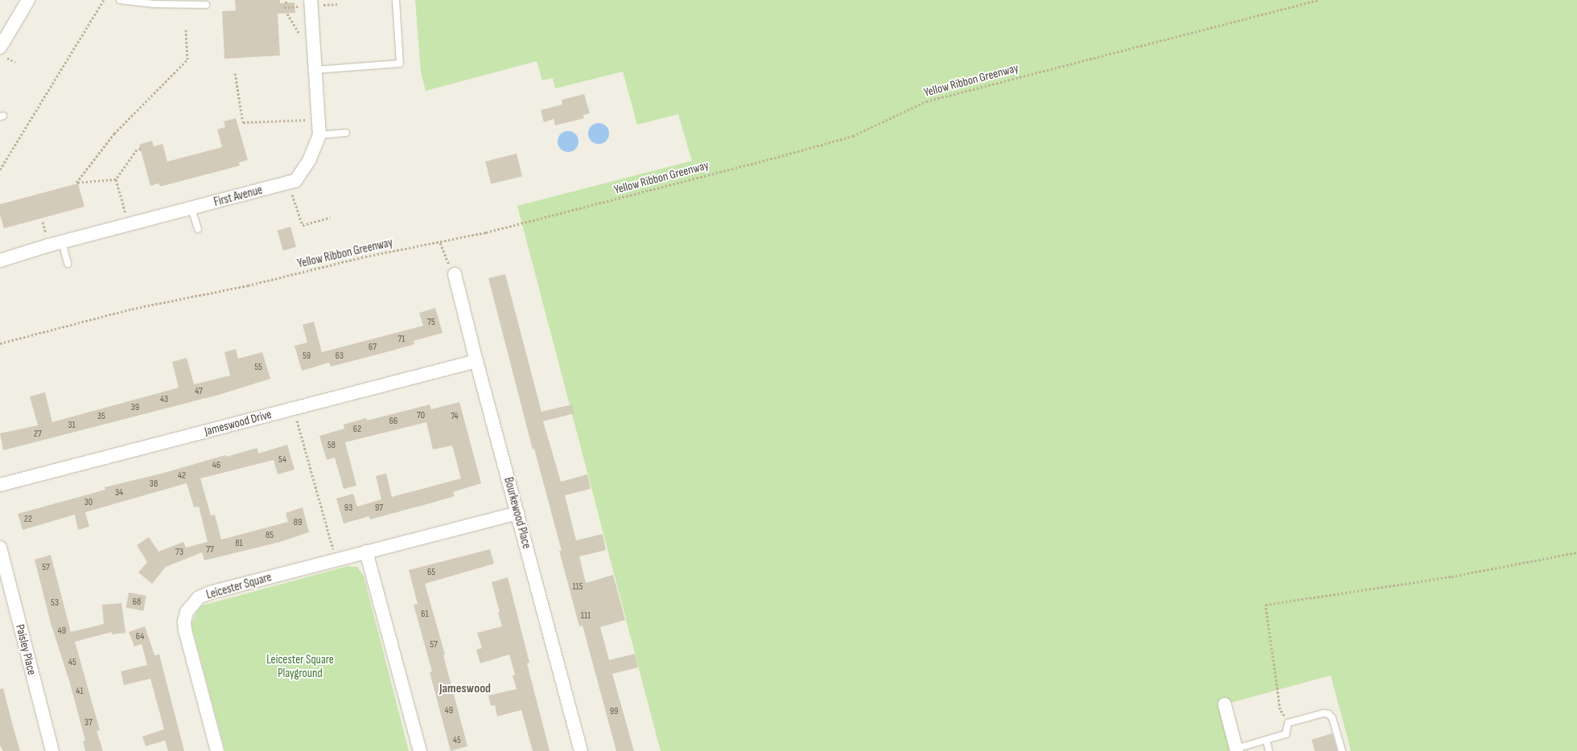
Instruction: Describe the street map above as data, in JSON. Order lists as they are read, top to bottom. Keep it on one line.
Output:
{"streets":{"street":["First Avenue","Jameswood Drive","Bourkewood Place","Leicester Square","Paisley Place"],"path":["Yellow Ribbon Greenway"]},"crossings":[["Jameswood Drive","Bourkewood Place"],["Bourkewood Place","Leicester Square"]],"districts":["Jameswood"],"parks":["Leicester Square Playground"],"house_numbers":["75","71","67","59","63","55","47","43","39","70","35","74","66","31","62","27","58","54","46","42","38","34","30","93","97","22","89","85","81","77","73","57","65","115","68","53","61","111","49","64","57","45","41","49","99","37","45"]}
